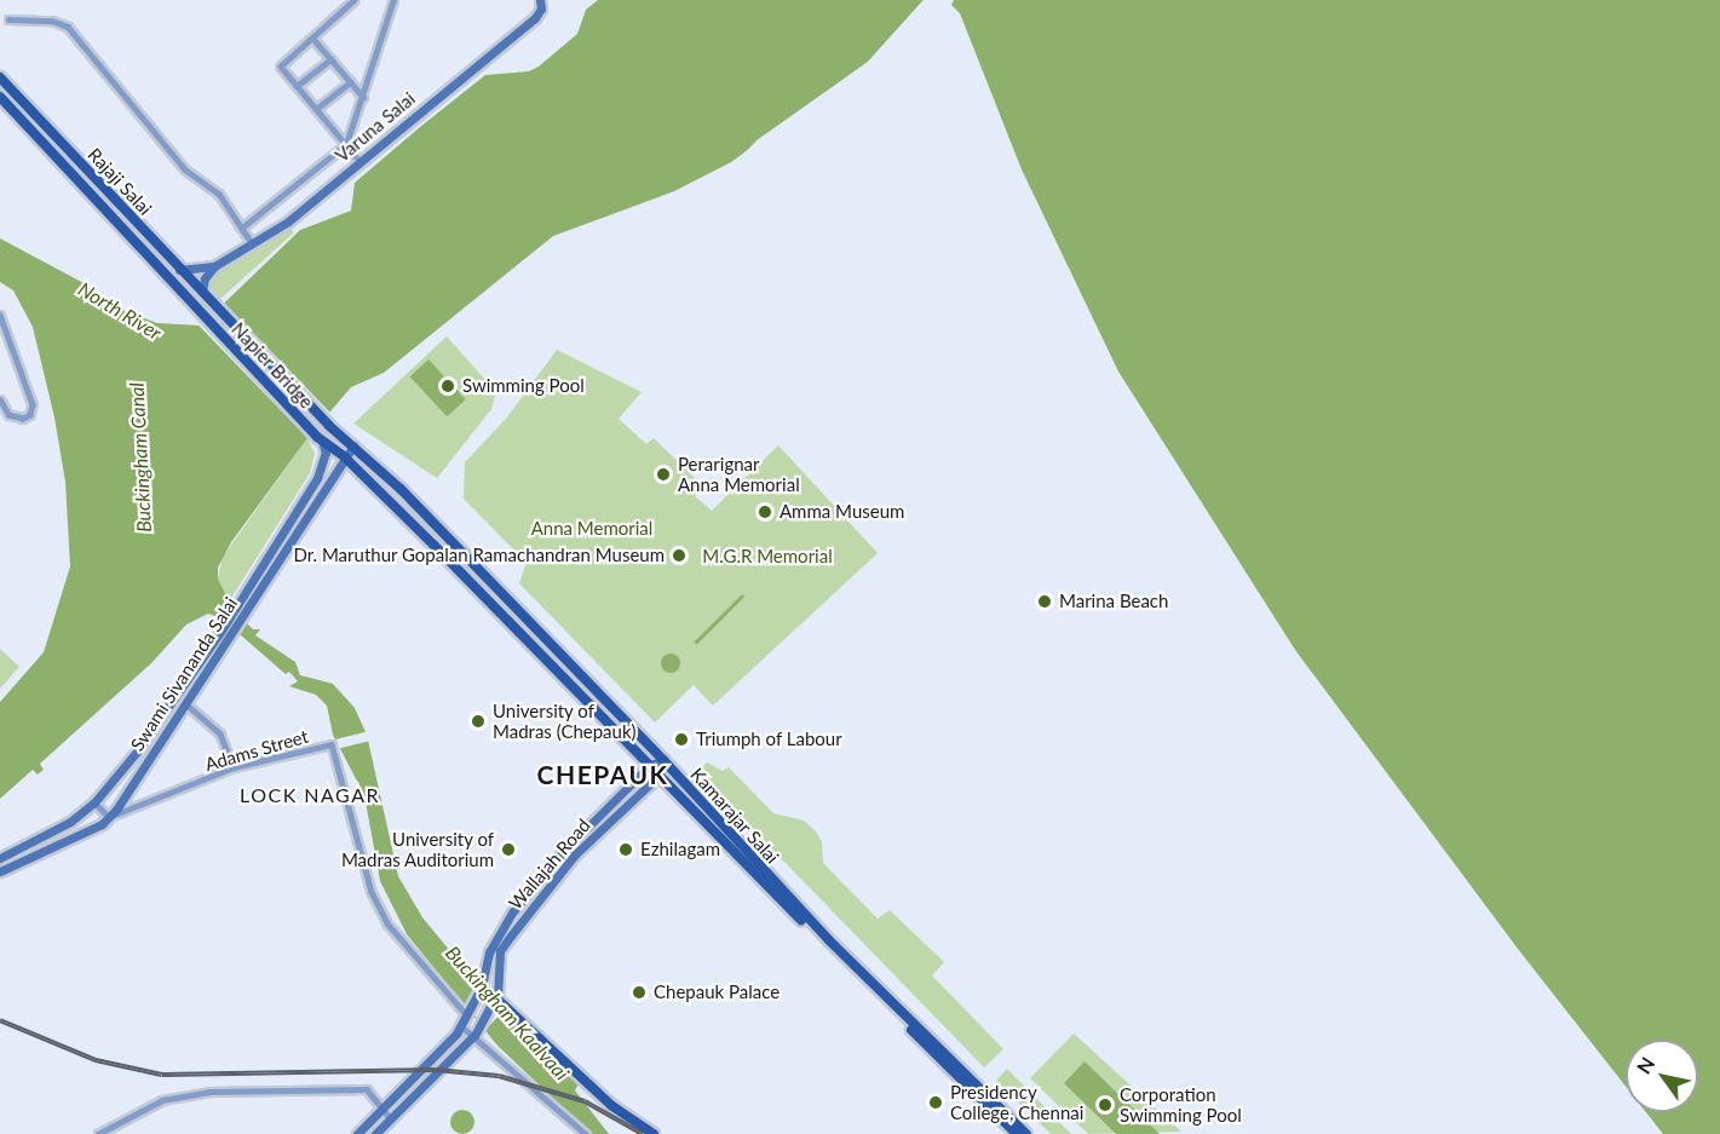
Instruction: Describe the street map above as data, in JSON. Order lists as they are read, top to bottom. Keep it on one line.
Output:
{"streets":{"main road":["Rajaji Salai","Napier Bridge","Kamarajar Salai"],"street":["Varuna Salai","Swami Sivananda Salai","Adams Street","Wallajah Road"]},"crossings":[["Varuna Salai","Rajaji Salai"],["Rajaji Salai","Napier Bridge"],["Napier Bridge","Swami Sivananda Salai"],["Napier Bridge","Kamarajar Salai"],["Swami Sivananda Salai","Adams Street"],["Swami Sivananda Salai","Kamarajar Salai"],["Adams Street","Wallajah Road"],["Kamarajar Salai","Wallajah Road"]],"districts":["CHEPAUK","LOCK NAGAR"],"water":["North River","Buckingham Canal","Buckingham Kaalvaai"],"parks":["Anna Memorial","M.G.R Memorial"],"places":["Swimming Pool","Perarignar Anna Memorial","Amma Museum","Dr. Maruthur Gopalan Ramachandran Museum","Marina Beach","University of Madras (Chepauk)","Triumph of Labour","University of Madras Auditorium","Ezhilagam","Chepauk Palace","Presidency College, Chennai","Corporation Swimming Pool"],"north":"top left"}
